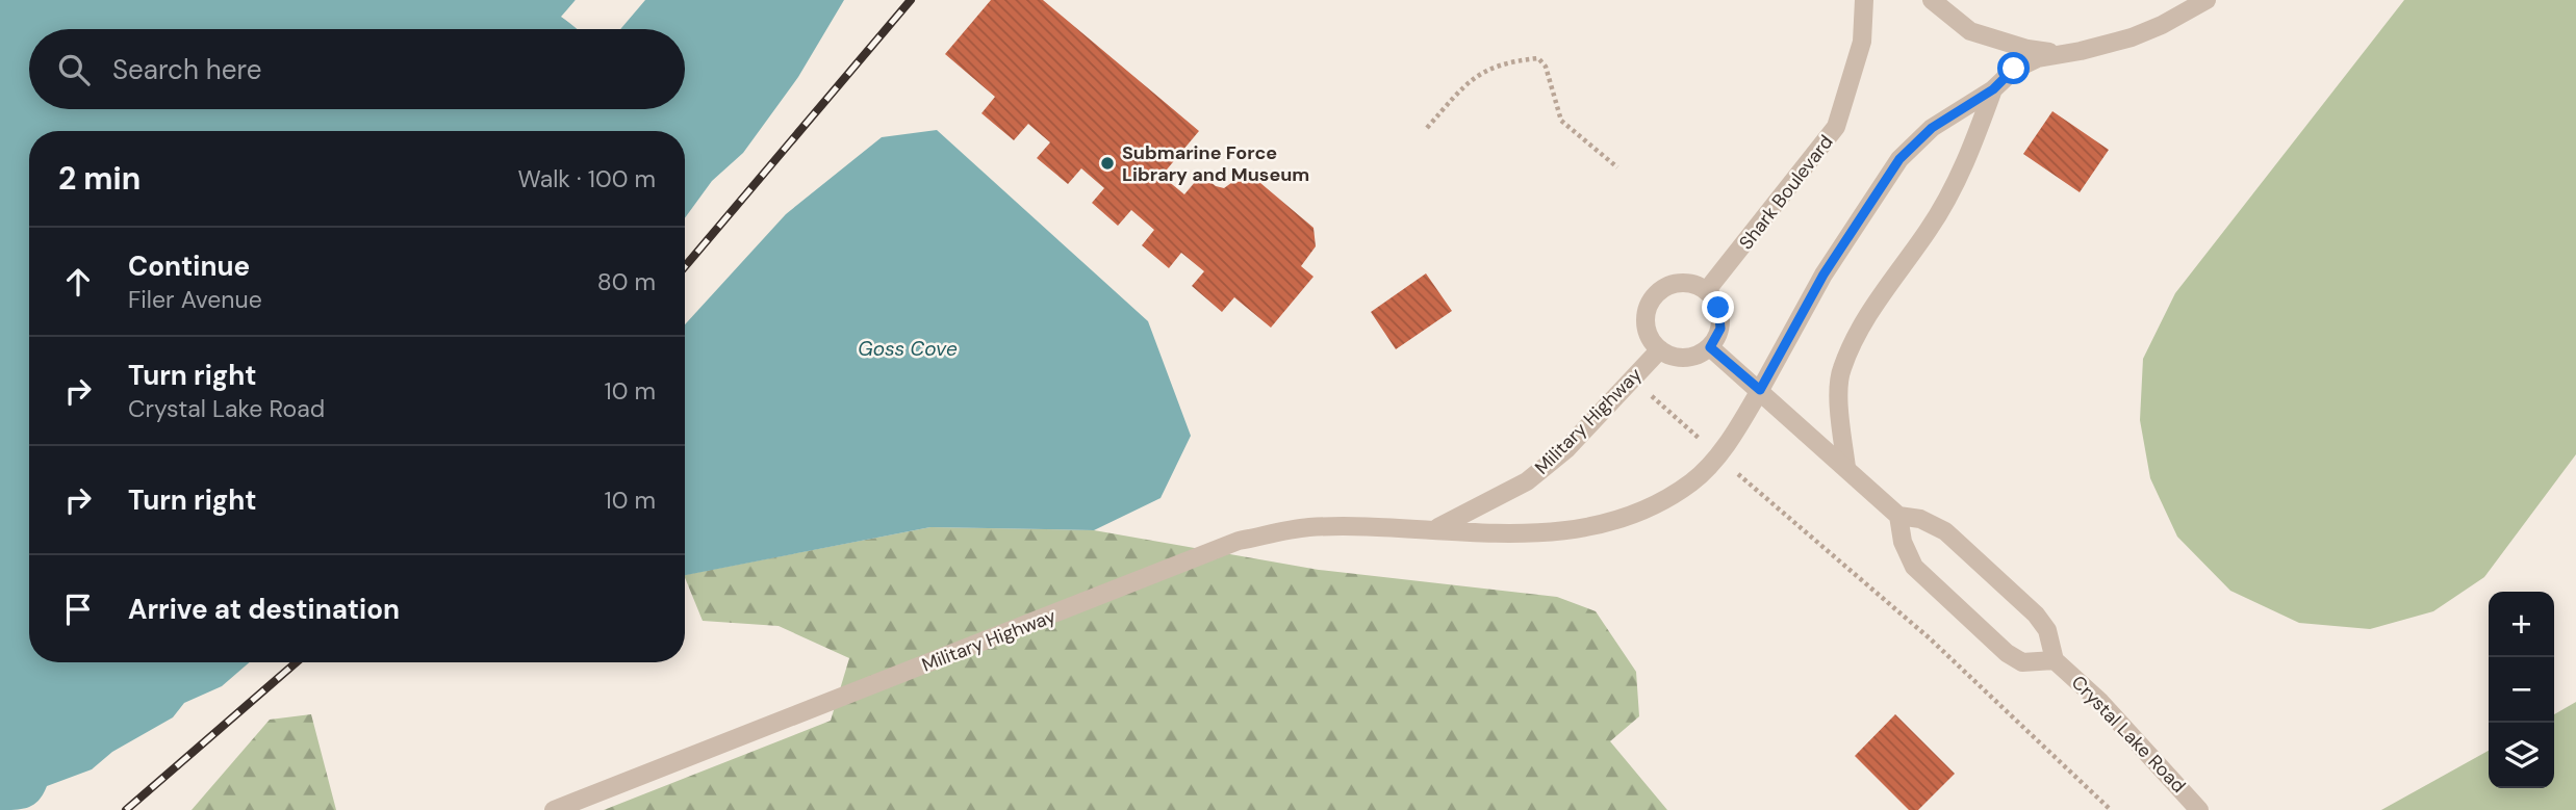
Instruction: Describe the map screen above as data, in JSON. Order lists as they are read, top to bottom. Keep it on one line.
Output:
{"streets":{"street":["Shark Boulevard","Military Highway","Crystal Lake Road"]},"crossings":[["Shark Boulevard","Military Highway"],["Shark Boulevard","Crystal Lake Road"],["Military Highway","Crystal Lake Road"]],"water":["Goss Cove"],"places":["Submarine Force Library and Museum"],"page":{"search":"Search here","heading":["2 min","Walk · 100 m"],"list":[["Continue","Filer Avenue","80 m"],["Turn right","Crystal Lake Road","10 m"],["Turn right","10 m"],"Arrive at destination"],"map_buttons":["+","−"]}}
